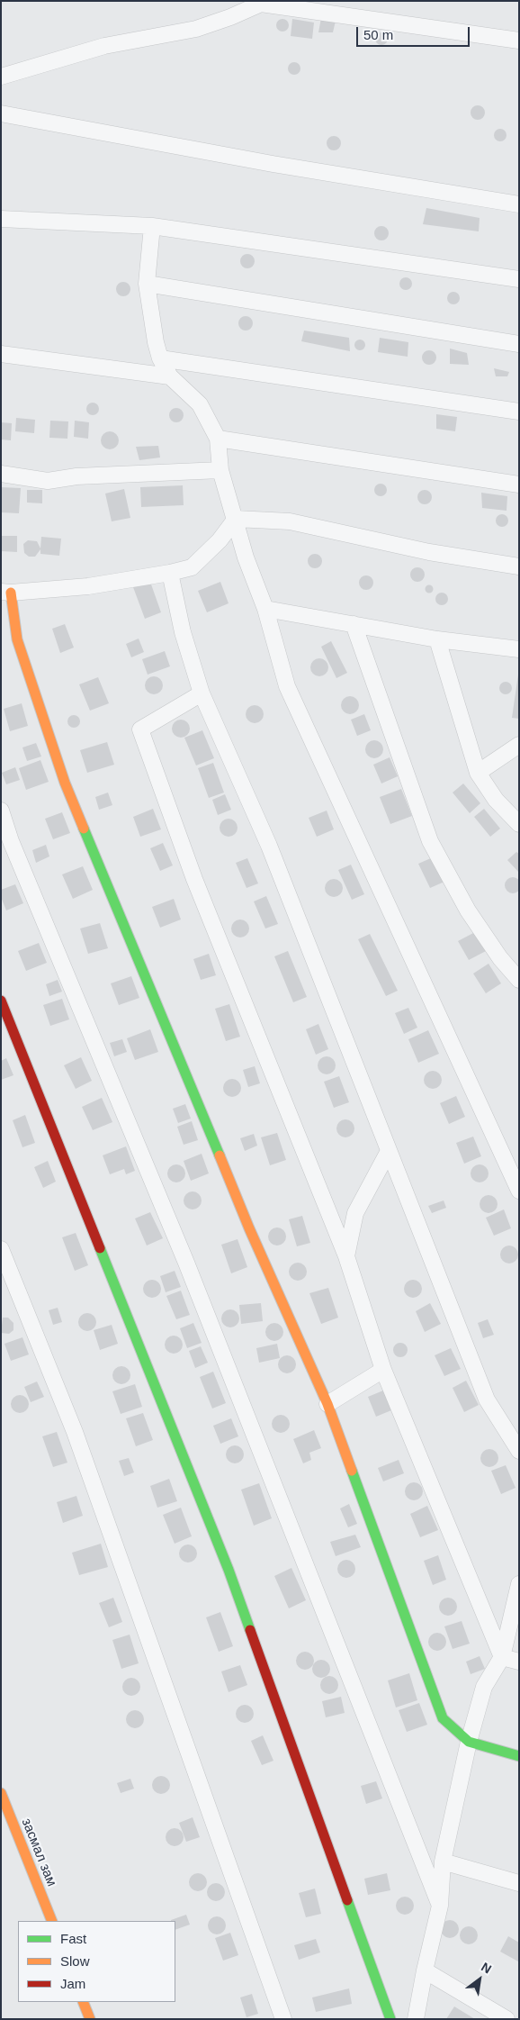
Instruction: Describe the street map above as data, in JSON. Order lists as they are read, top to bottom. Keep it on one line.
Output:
{"streets":{"main road":["засмал зам"]},"legend":["Fast","Slow","Jam"],"scale_bar":"50 m","north":"top right"}
